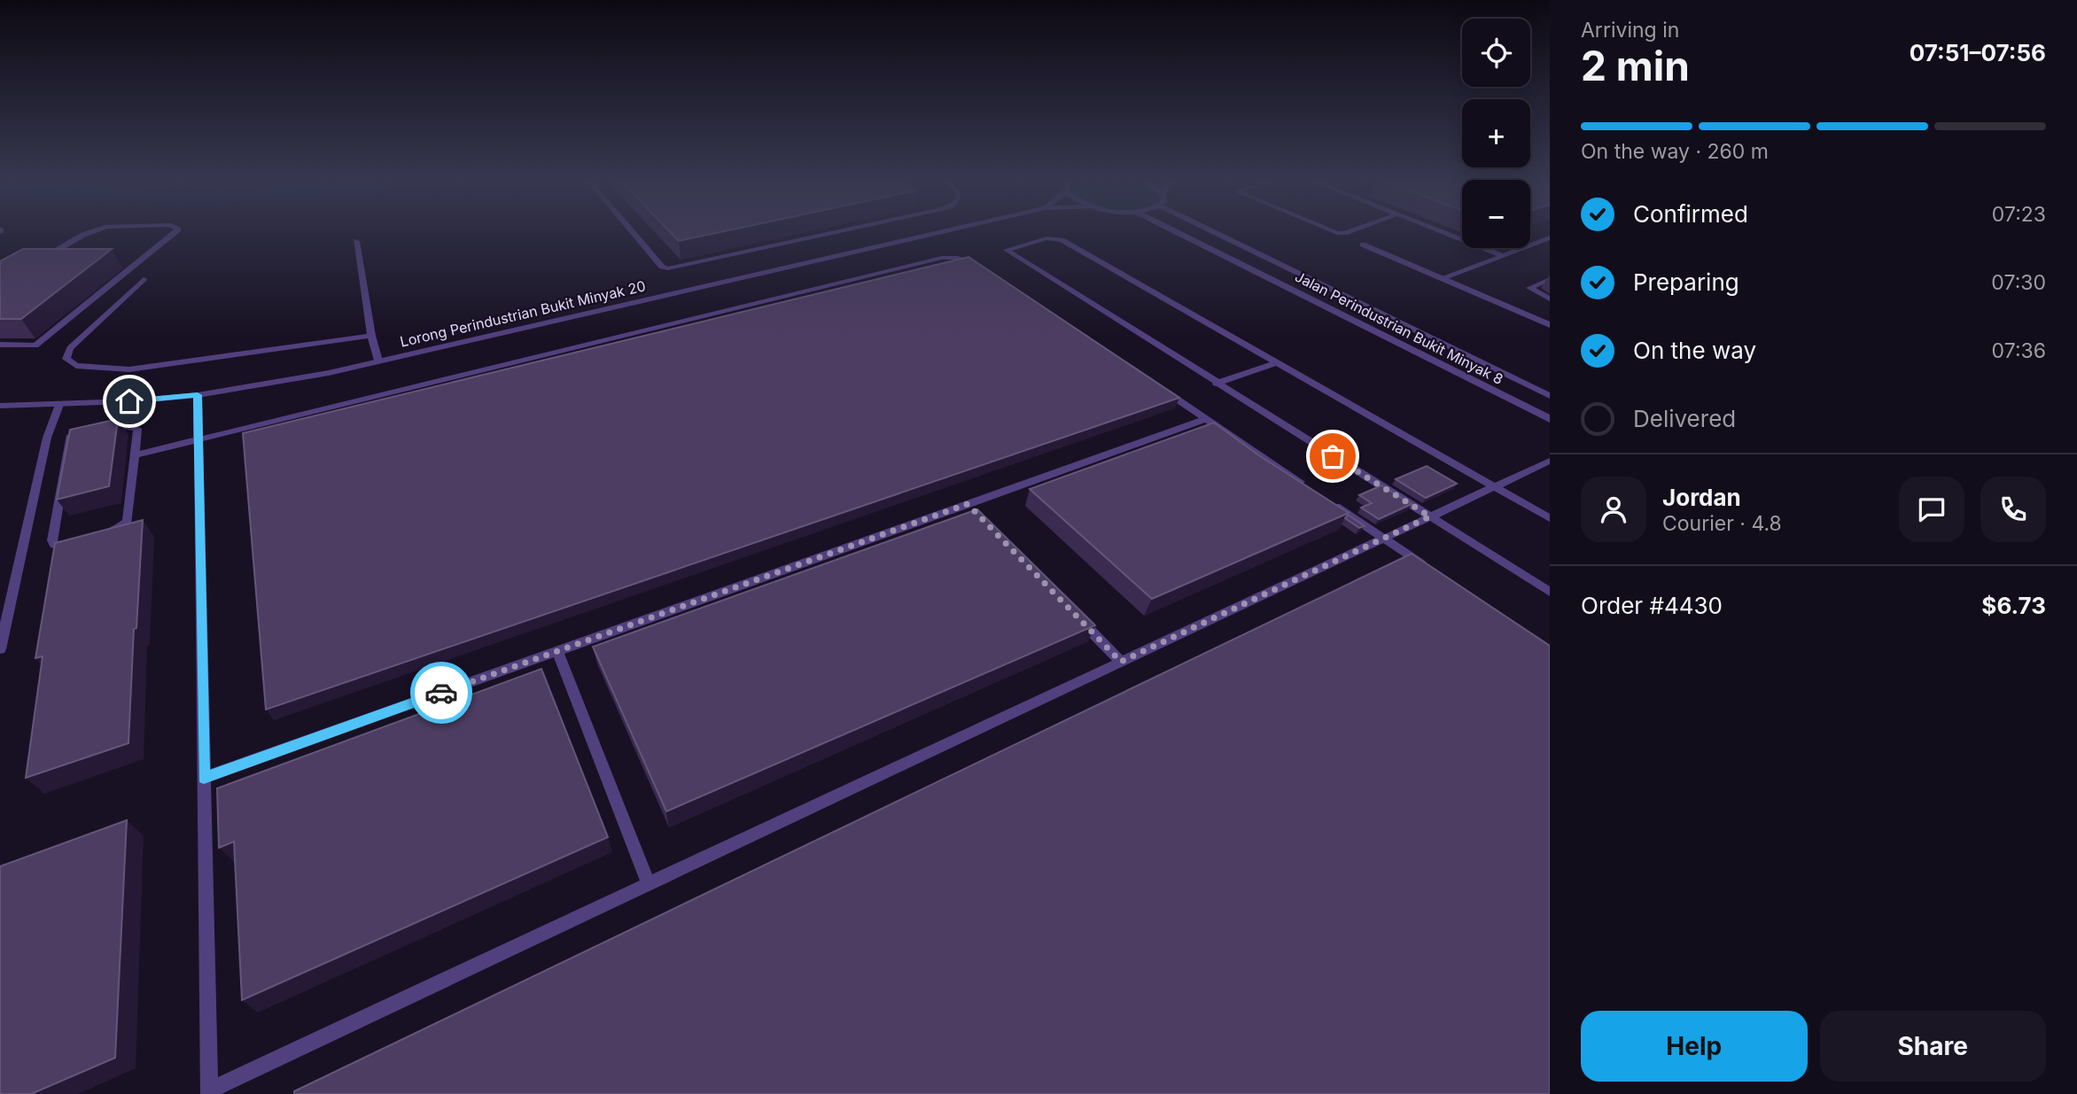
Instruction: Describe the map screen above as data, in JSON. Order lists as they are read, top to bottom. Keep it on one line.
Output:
{"streets":{"street":["Lorong Perindustrian Bukit Minyak 20","Jalan Perindustrian Bukit Minyak 8"]},"page":{"heading":["2 min","Arriving in","07:51–07:56"],"panel":["Jordan","Courier · 4.8","Order #4430","$6.73"],"map_buttons":["+","−"],"bar":"On the way · 260 m","list":[["Confirmed","07:23"],["Preparing","07:30"],["On the way","07:36"],"Delivered"],"buttons":["Help","Share"]}}
